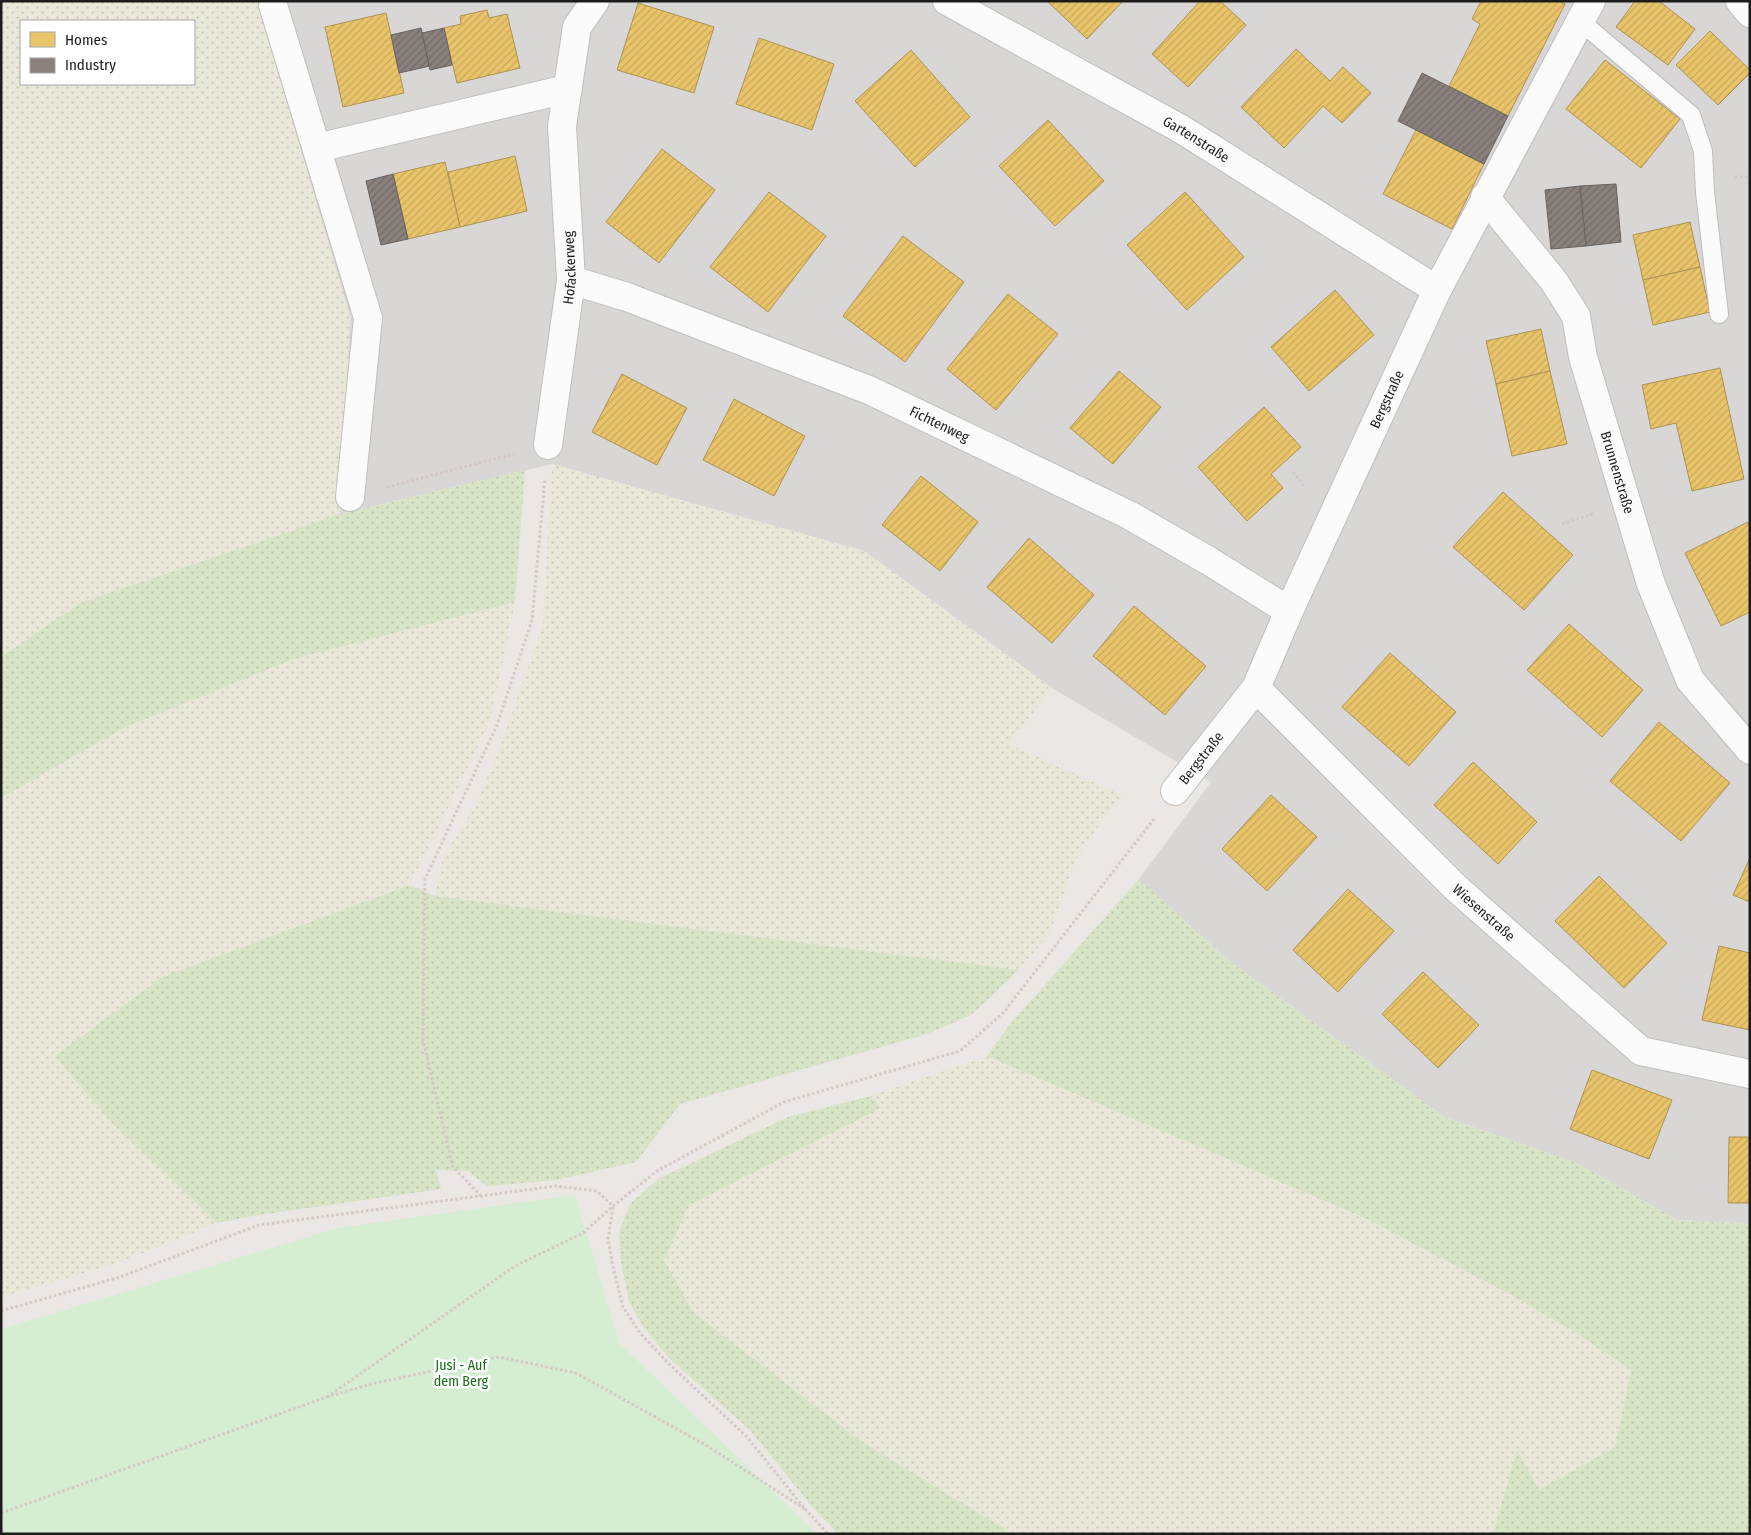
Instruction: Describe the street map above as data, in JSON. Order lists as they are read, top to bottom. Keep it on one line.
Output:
{"streets":{"street":["Gartenstraße","Hofackerweg","Bergstraße","Fichtenweg","Brunnenstraße","Wiesenstraße"]},"crossings":[["Gartenstraße","Bergstraße"],["Hofackerweg","Fichtenweg"],["Bergstraße","Fichtenweg"],["Bergstraße","Brunnenstraße"],["Bergstraße","Wiesenstraße"]],"parks":["Jusi - Auf dem Berg"],"legend":["Homes","Industry"]}
